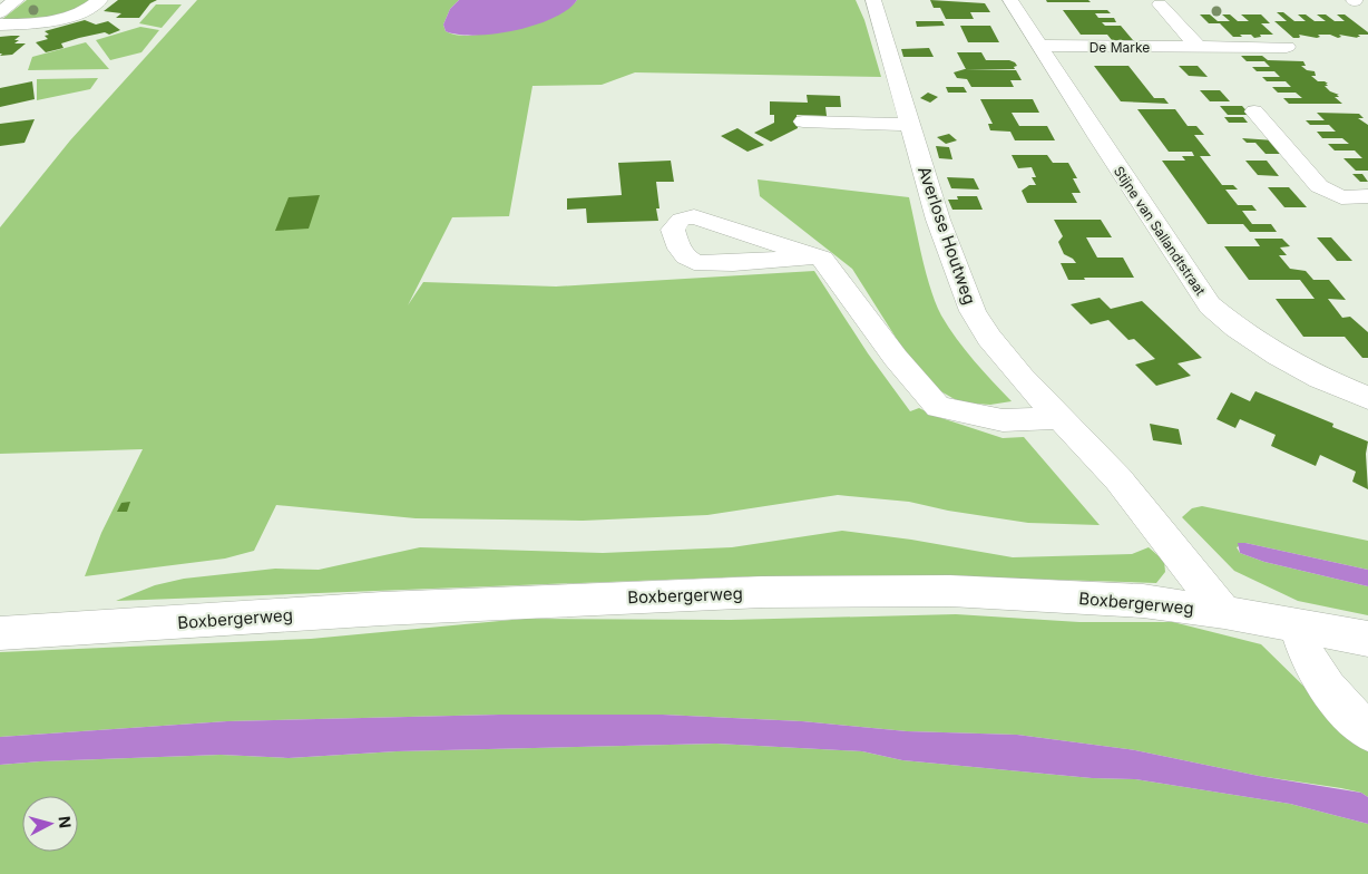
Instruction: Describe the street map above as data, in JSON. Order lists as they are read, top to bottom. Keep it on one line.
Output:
{"streets":{"street":["De Marke","Stijne van Sallandtstraat","Averlose Houtweg","Boxbergerweg"]},"crossings":[["De Marke","Stijne van Sallandtstraat"],["Averlose Houtweg","Boxbergerweg"]],"north":"right"}
